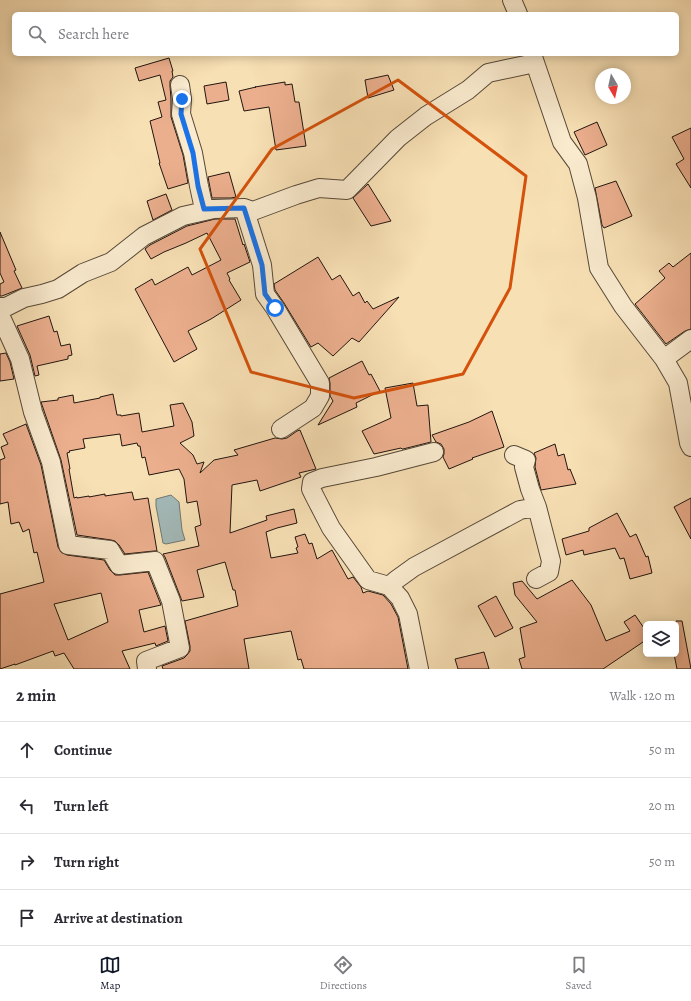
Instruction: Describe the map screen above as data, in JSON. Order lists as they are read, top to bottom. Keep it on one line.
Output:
{"north":"bottom","page":{"search":"Search here","heading":["2 min","Walk · 120 m"],"list":[["Continue","50 m"],["Turn left","20 m"],["Turn right","50 m"],"Arrive at destination"],"nav":["Map","Directions","Saved"]}}
